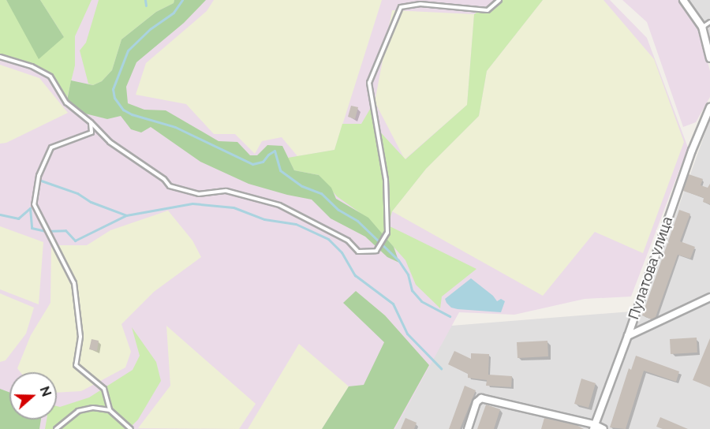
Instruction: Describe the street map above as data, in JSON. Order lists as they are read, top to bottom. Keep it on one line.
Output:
{"streets":{"street":["Пулатова улица"]},"north":"right"}
